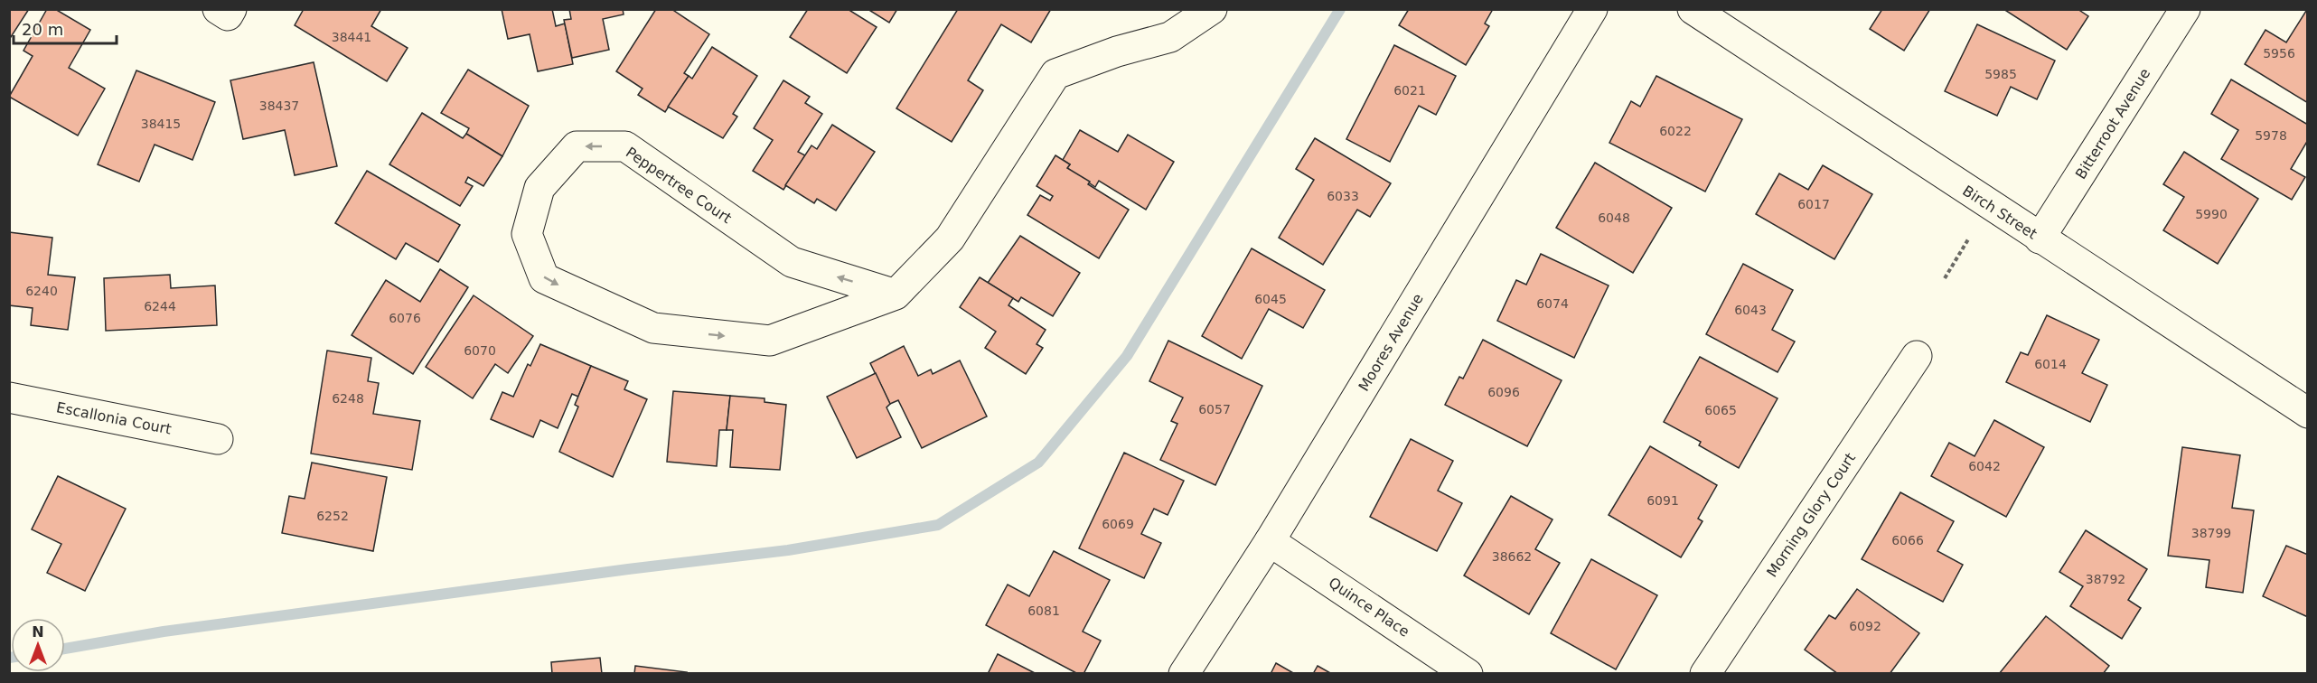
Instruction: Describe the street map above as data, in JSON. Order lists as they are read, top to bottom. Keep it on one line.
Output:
{"streets":{"street":["Bitterroot Avenue","Peppertree Court","Birch Street","Moores Avenue","Escallonia Court","Morning Glory Court","Quince Place"]},"crossings":[["Bitterroot Avenue","Birch Street"],["Moores Avenue","Quince Place"]],"house_numbers":["38441","5956","5985","6021","38437","38415","6022","5978","6033","6017","5990","6048","6240","6045","6074","6244","6043","6076","6070","6014","6096","6248","6057","6065","6042","6091","6252","6069","38799","6066","38662","38792","6081","6092"],"scale_bar":"20 m","north":"top"}
